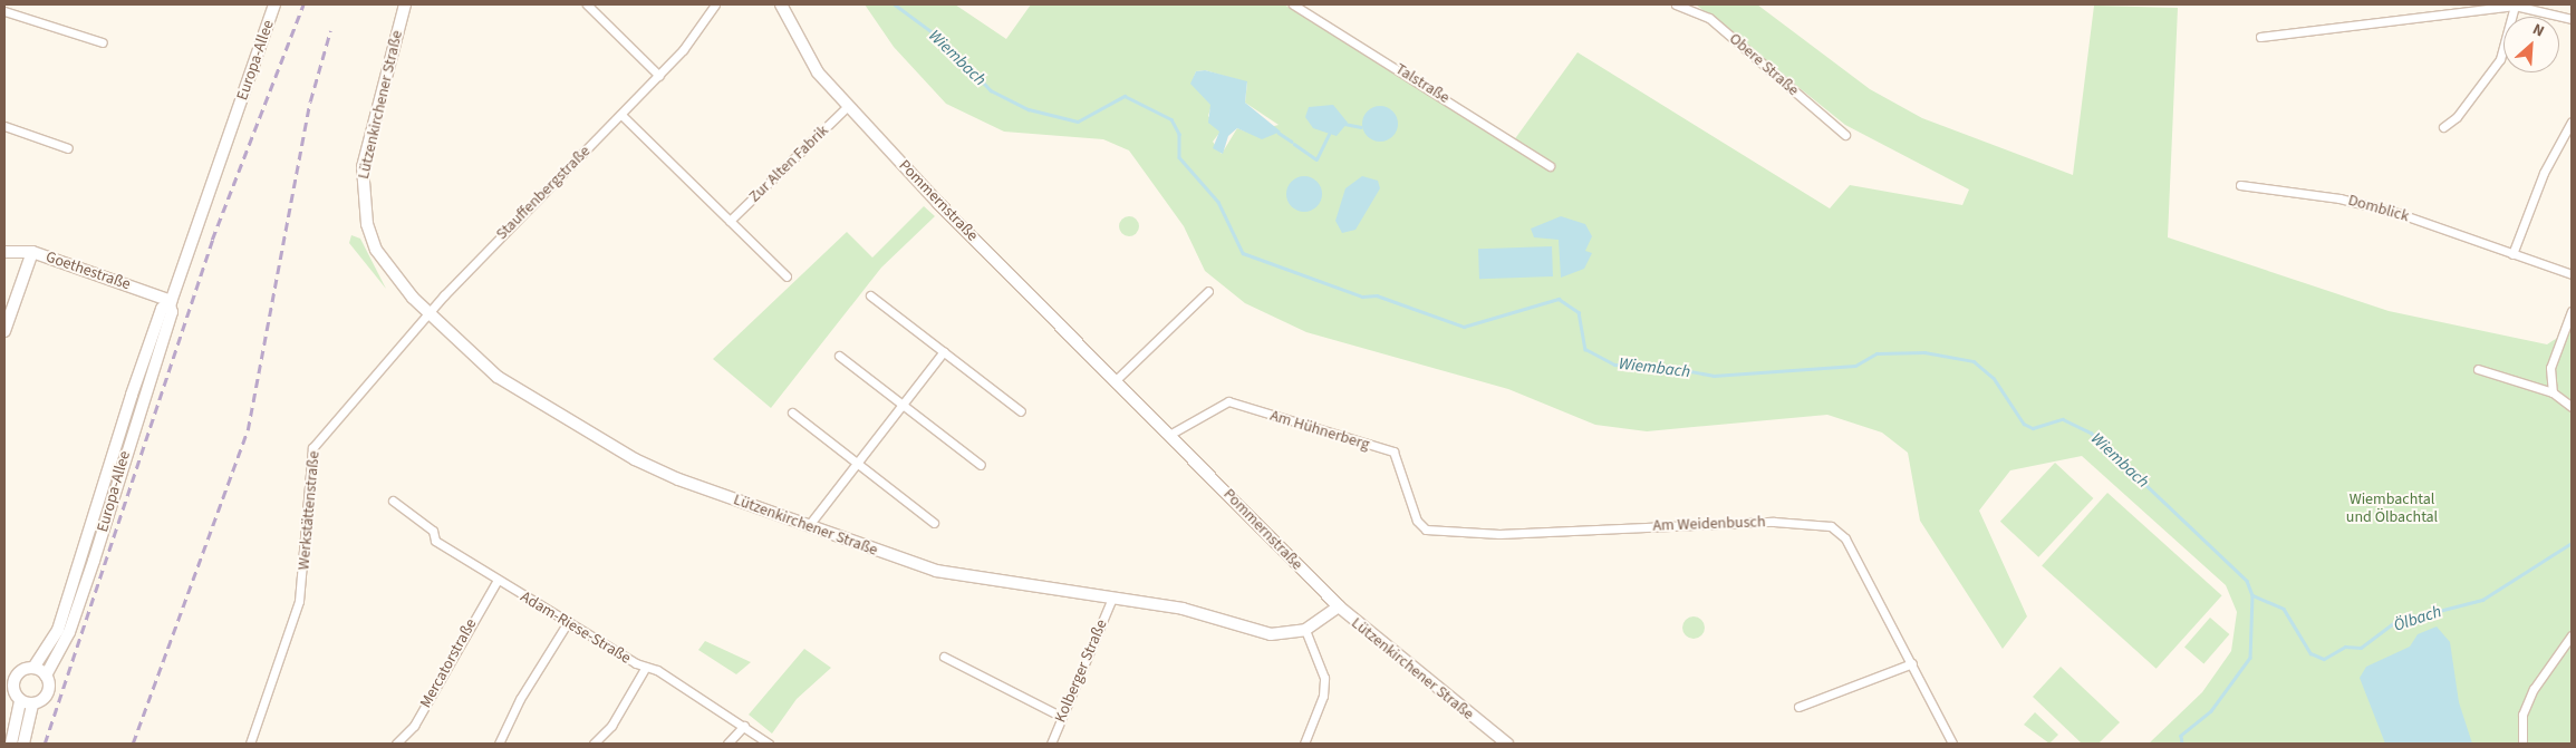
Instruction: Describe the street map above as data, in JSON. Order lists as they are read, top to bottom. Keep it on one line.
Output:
{"streets":{"main road":["Europa-Allee","Lützenkirchener Straße","Pommernstraße","Goethestraße"],"street":["Obere Straße","Talstraße","Zur Alten Fabrik","Stauffenbergstraße","Domblick","Am Hühnerberg","Werkstättenstraße","Am Weidenbusch","Adam-Riese-Straße","Mercatorstraße","Kolberger Straße"]},"crossings":[["Europa-Allee","Goethestraße"],["Lützenkirchener Straße","Stauffenbergstraße"],["Lützenkirchener Straße","Pommernstraße"],["Lützenkirchener Straße","Werkstättenstraße"],["Lützenkirchener Straße","Kolberger Straße"],["Zur Alten Fabrik","Pommernstraße"],["Stauffenbergstraße","Werkstättenstraße"],["Pommernstraße","Am Hühnerberg"],["Am Hühnerberg","Am Weidenbusch"],["Adam-Riese-Straße","Mercatorstraße"]],"water":["Wiembach","Ölbach"],"parks":["Wiembachtal und Ölbachtal"],"north":"top right"}
